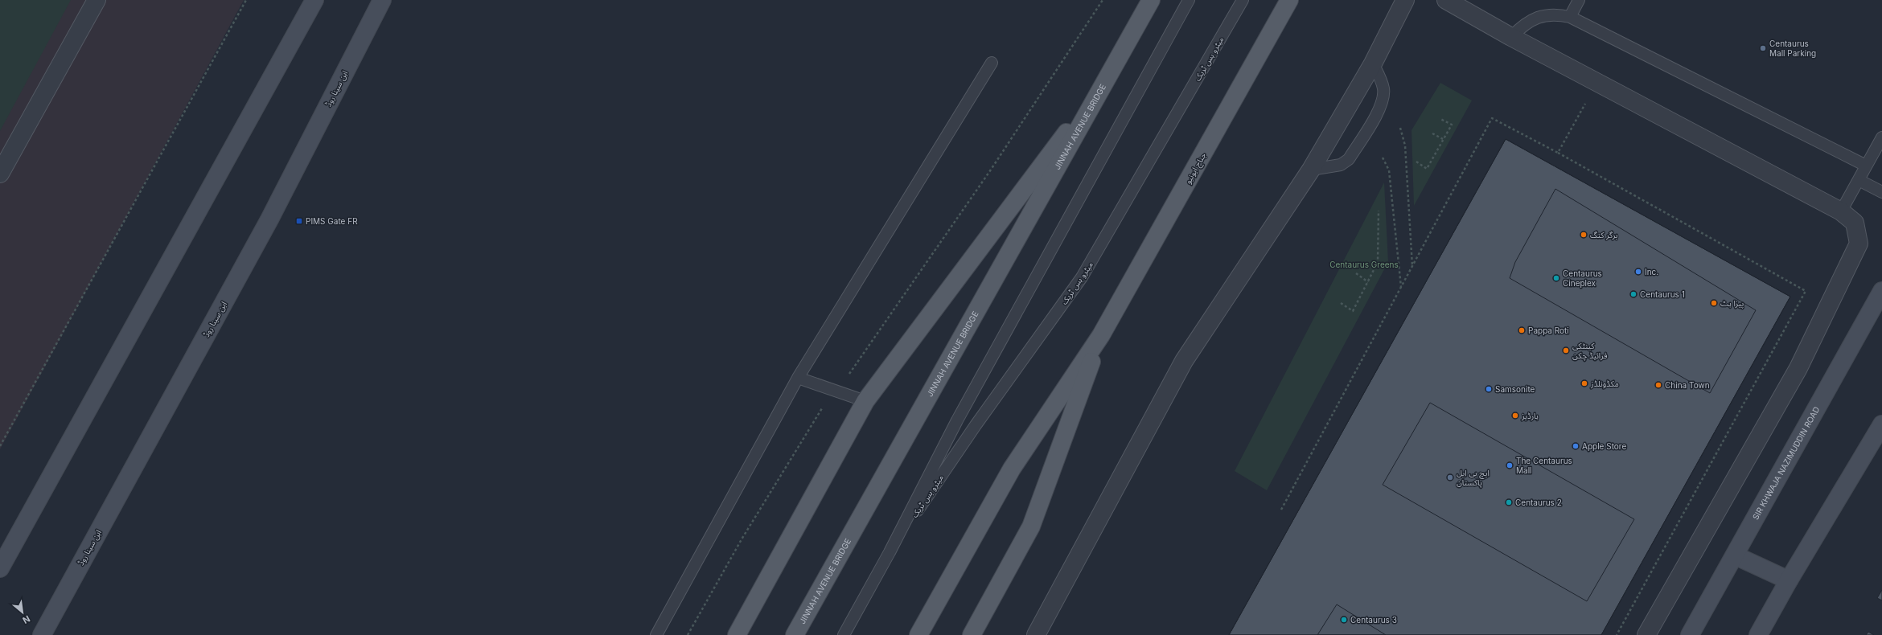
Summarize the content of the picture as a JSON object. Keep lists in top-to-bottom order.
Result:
{
  "streets": {
    "main road": [
      "ابن سینا روڈ",
      "JINNAH AVENUE BRIDGE",
      "جناح ایونیو",
      "SIR KHWAJA NAZIMUDDIN ROAD"
    ],
    "lane": ["میٹرو بس ٹریک"]
  },
  "parks": ["Centaurus Greens"],
  "places": {
    "other": [
      "Centaurus Mall Parking",
      "برگر کنگ",
      "Inc.",
      "Centaurus Cineplex",
      "Centaurus 1",
      "پیزا ہٹ",
      "Pappa Roti",
      "کینٹکی فرائیڈ چکن",
      "مکڈونلڈز",
      "China Town",
      "Samsonite",
      "ہارڈیز",
      "Apple Store",
      "The Centaurus Mall",
      "ایچ بی ایل پاکستان",
      "Centaurus 2",
      "Centaurus 3"
    ],
    "transit": ["PIMS Gate FR"]
  },
  "north": "bottom right"
}
